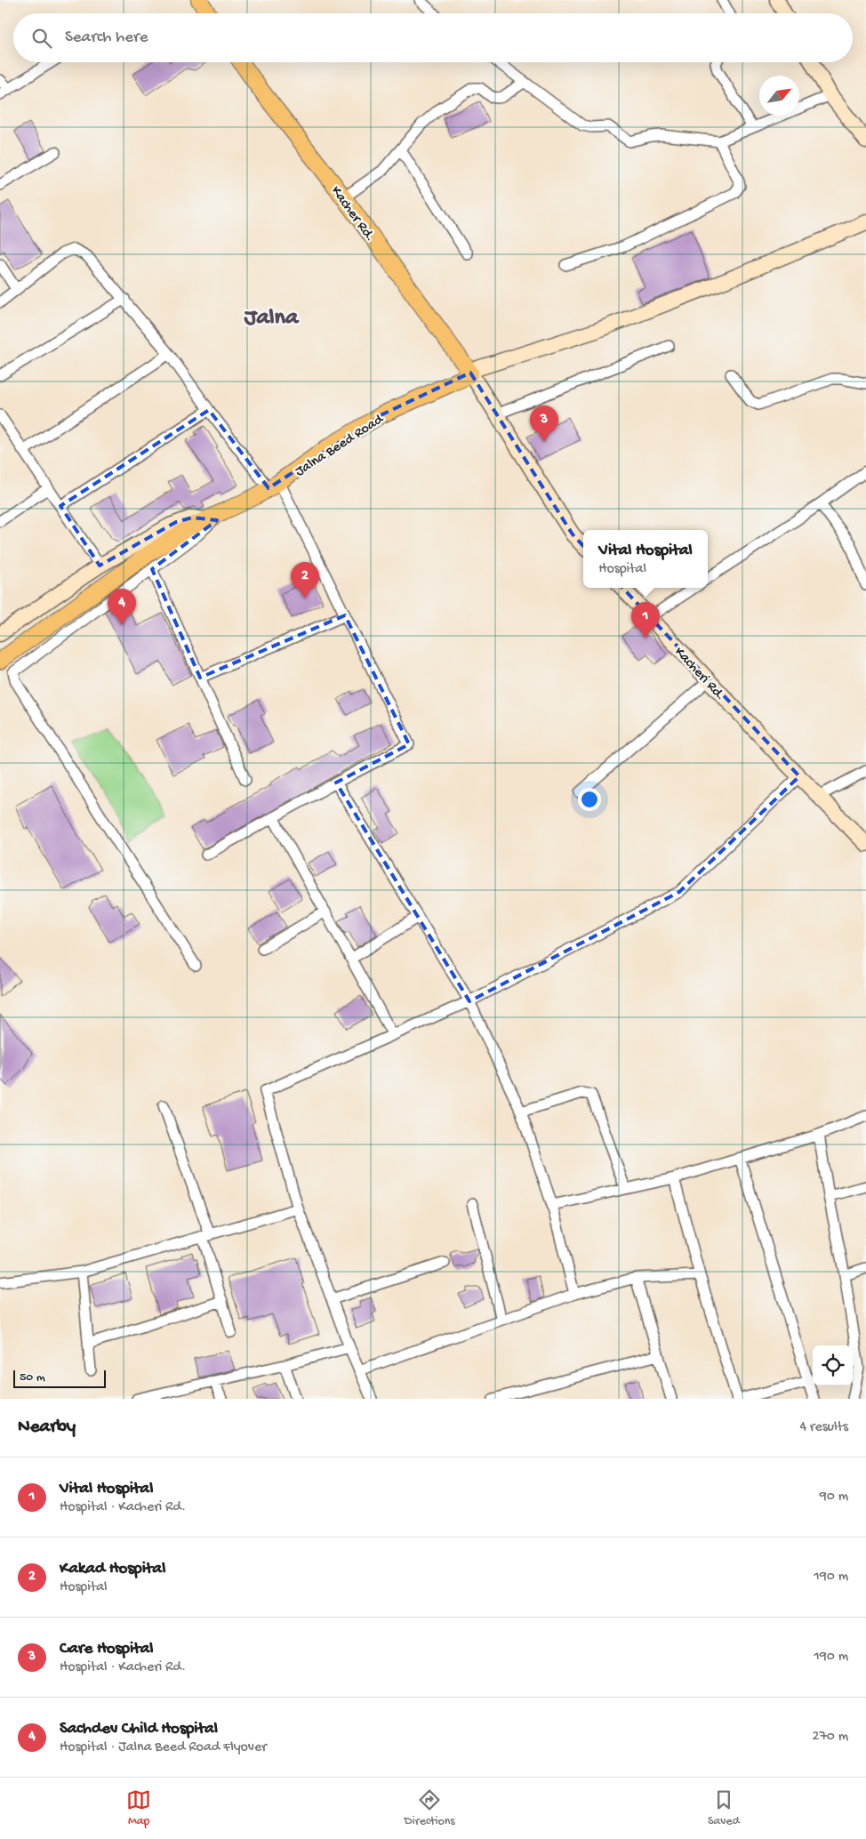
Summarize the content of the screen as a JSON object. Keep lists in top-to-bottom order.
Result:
{
  "streets": {
    "main road": ["Kacher Rd.", "Jalna Beed Road"],
    "street": ["Kacheri Rd."]
  },
  "crossings": [
    ["Kacher Rd.", "Jalna Beed Road"]
  ],
  "districts": ["Jalna"],
  "scale_bar": "50 m",
  "north": "top right",
  "page": {
    "search": "Search here",
    "pins": [
      "3",
      "2",
      "4",
      "1"
    ],
    "popup": ["Vital Hospital", "Hospital"],
    "scale": "50 m",
    "heading": ["Nearby", "4 results"],
    "list": [
      {
        "mark": "1",
        "name": "Vital Hospital",
        "note": "Hospital · Kacheri Rd.",
        "value": "90 m"
      },
      {
        "mark": "2",
        "name": "Kakad Hospital",
        "note": "Hospital",
        "value": "190 m"
      },
      {
        "mark": "3",
        "name": "Care Hospital",
        "note": "Hospital · Kacheri Rd.",
        "value": "190 m"
      },
      {
        "mark": "4",
        "name": "Sachdev Child Hospital",
        "note": "Hospital · Jalna Beed Road Flyover",
        "value": "270 m"
      }
    ],
    "nav": ["Map", "Directions", "Saved"]
  }
}
